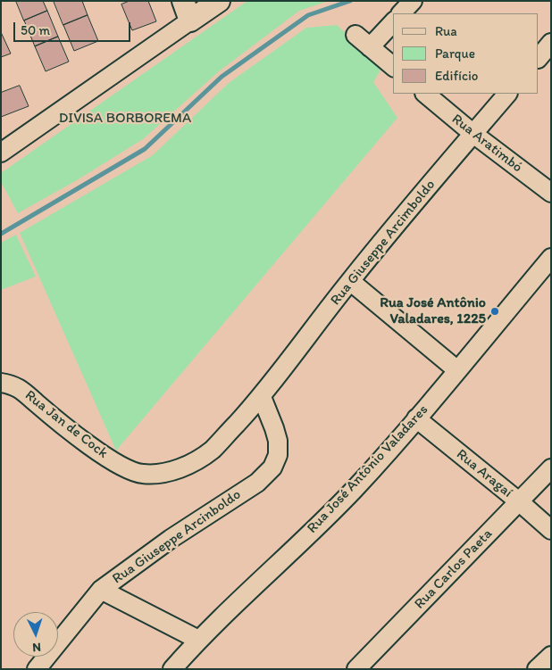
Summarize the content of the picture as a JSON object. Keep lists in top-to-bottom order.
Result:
{
  "streets": {
    "street": [
      "Rua Aratimbó",
      "Rua Giuseppe Arcimboldo",
      "Rua Jan de Cock",
      "Rua José Antônio Valadares",
      "Rua Aragaí",
      "Rua Giuseppe Arcinboldo",
      "Rua Carlos Paeta"
    ]
  },
  "crossings": [
    ["Rua Aratimbó", "Rua Giuseppe Arcimboldo"],
    ["Rua Giuseppe Arcimboldo", "Rua Jan de Cock"],
    ["Rua Giuseppe Arcimboldo", "Rua Giuseppe Arcinboldo"],
    ["Rua Jan de Cock", "Rua Giuseppe Arcinboldo"],
    ["Rua José Antônio Valadares", "Rua Aragaí"],
    ["Rua Aragaí", "Rua Carlos Paeta"]
  ],
  "parks": ["DIVISA BORBOREMA"],
  "places": ["Rua José Antônio Valadares, 1225"],
  "legend": ["Rua", "Parque", "Edifício"],
  "scale_bar": "50 m",
  "north": "bottom"
}
